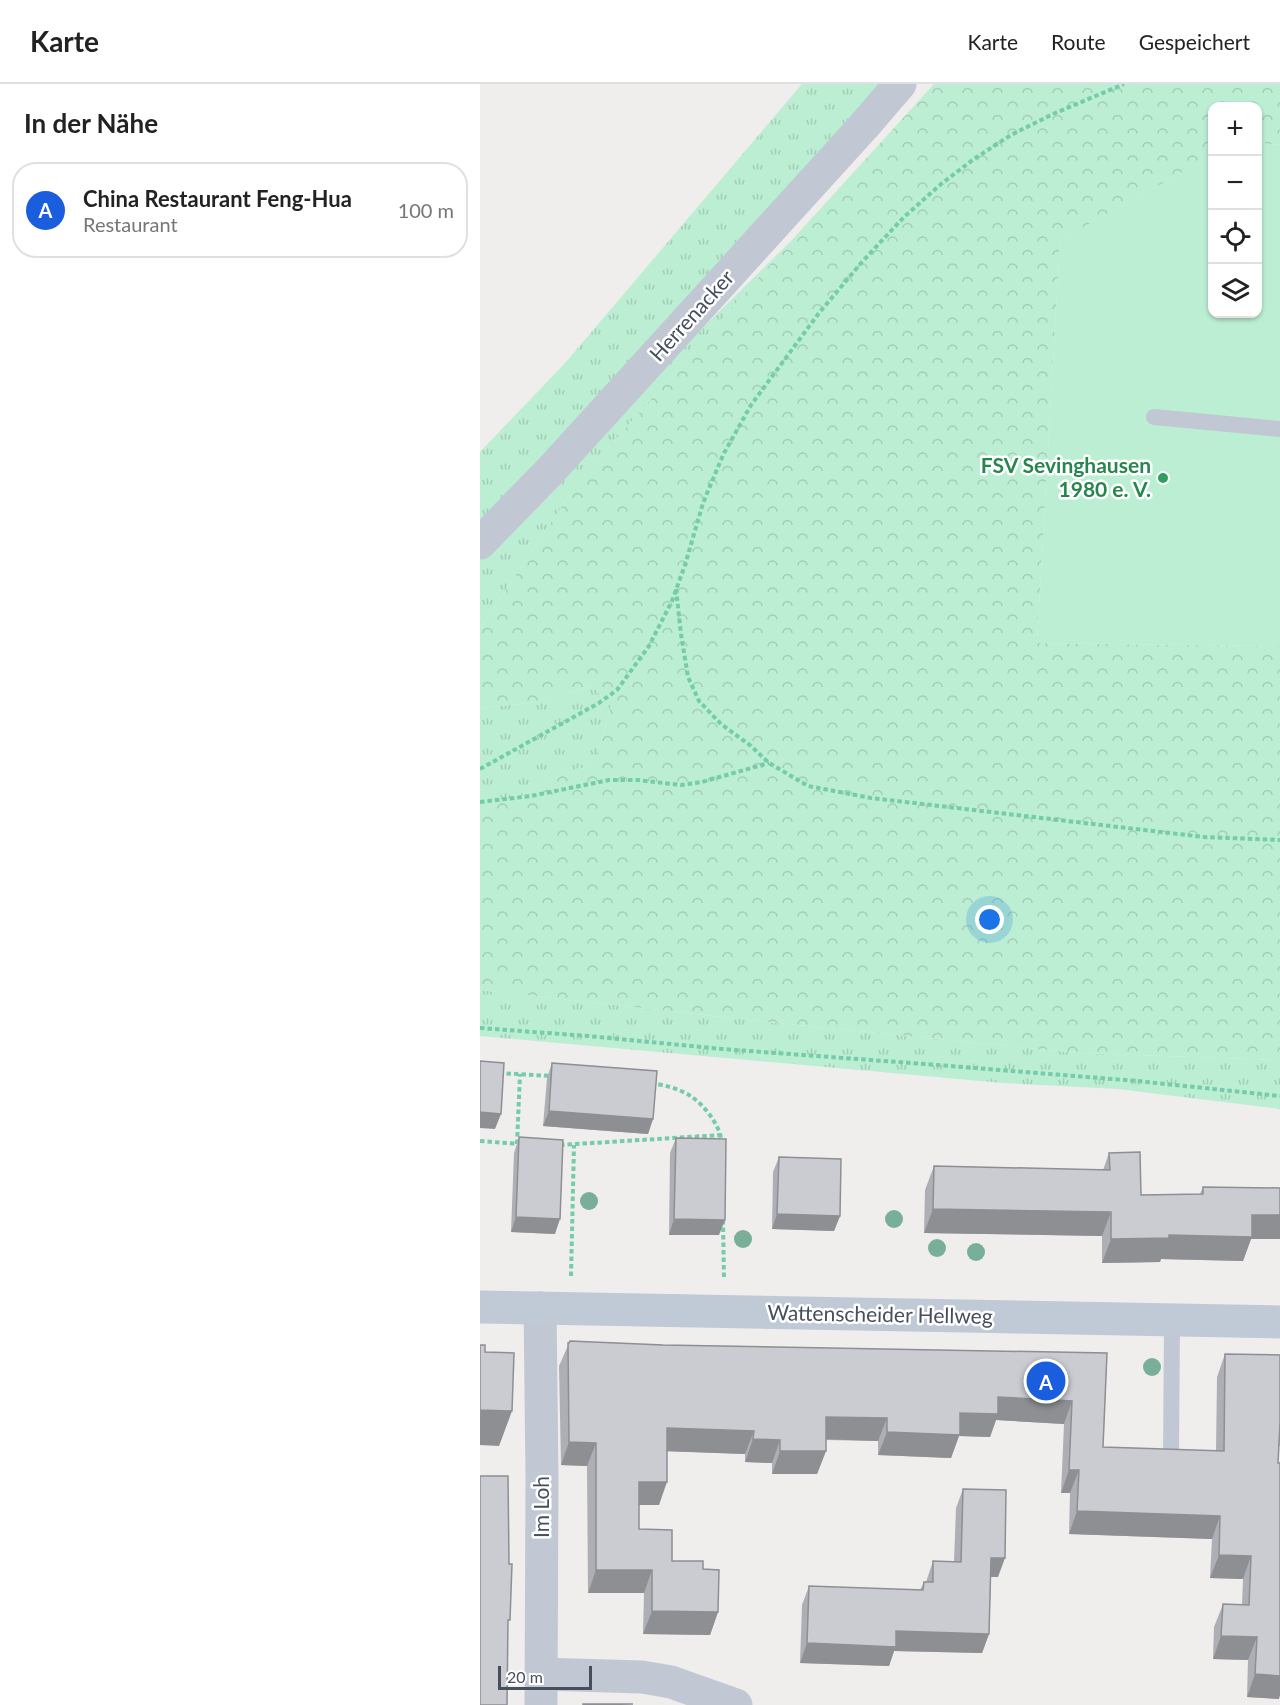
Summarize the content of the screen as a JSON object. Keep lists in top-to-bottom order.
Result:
{
  "streets": {
    "main road": ["Wattenscheider Hellweg"],
    "street": ["Herrenacker", "Im Loh"]
  },
  "crossings": [
    ["Wattenscheider Hellweg", "Im Loh"]
  ],
  "places": ["FSV Sevinghausen 1980 e. V."],
  "scale_bar": "20 m",
  "page": {
    "header": "Karte",
    "nav": ["Karte", "Route", "Gespeichert"],
    "heading": "In der Nähe",
    "map_buttons": ["+", "−"],
    "list": [
      {
        "mark": "A",
        "name": "China Restaurant Feng-Hua",
        "note": "Restaurant",
        "value": "100 m"
      }
    ],
    "pins": "A",
    "scale": "20 m"
  }
}
